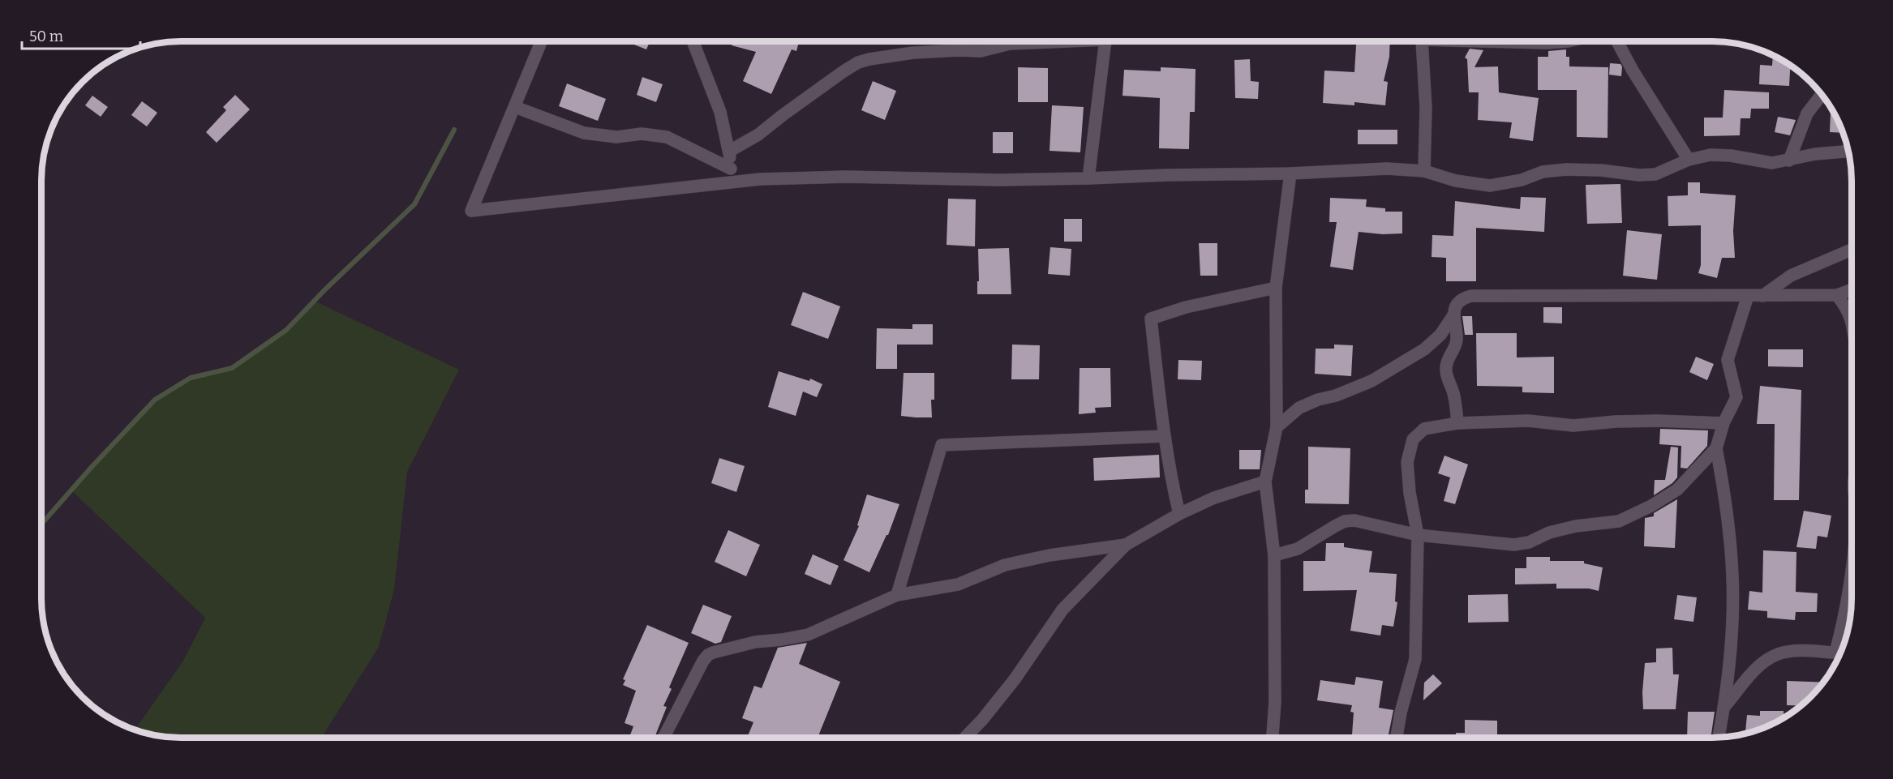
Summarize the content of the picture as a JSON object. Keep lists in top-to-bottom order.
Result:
{
  "scale_bar": "50 m"
}
